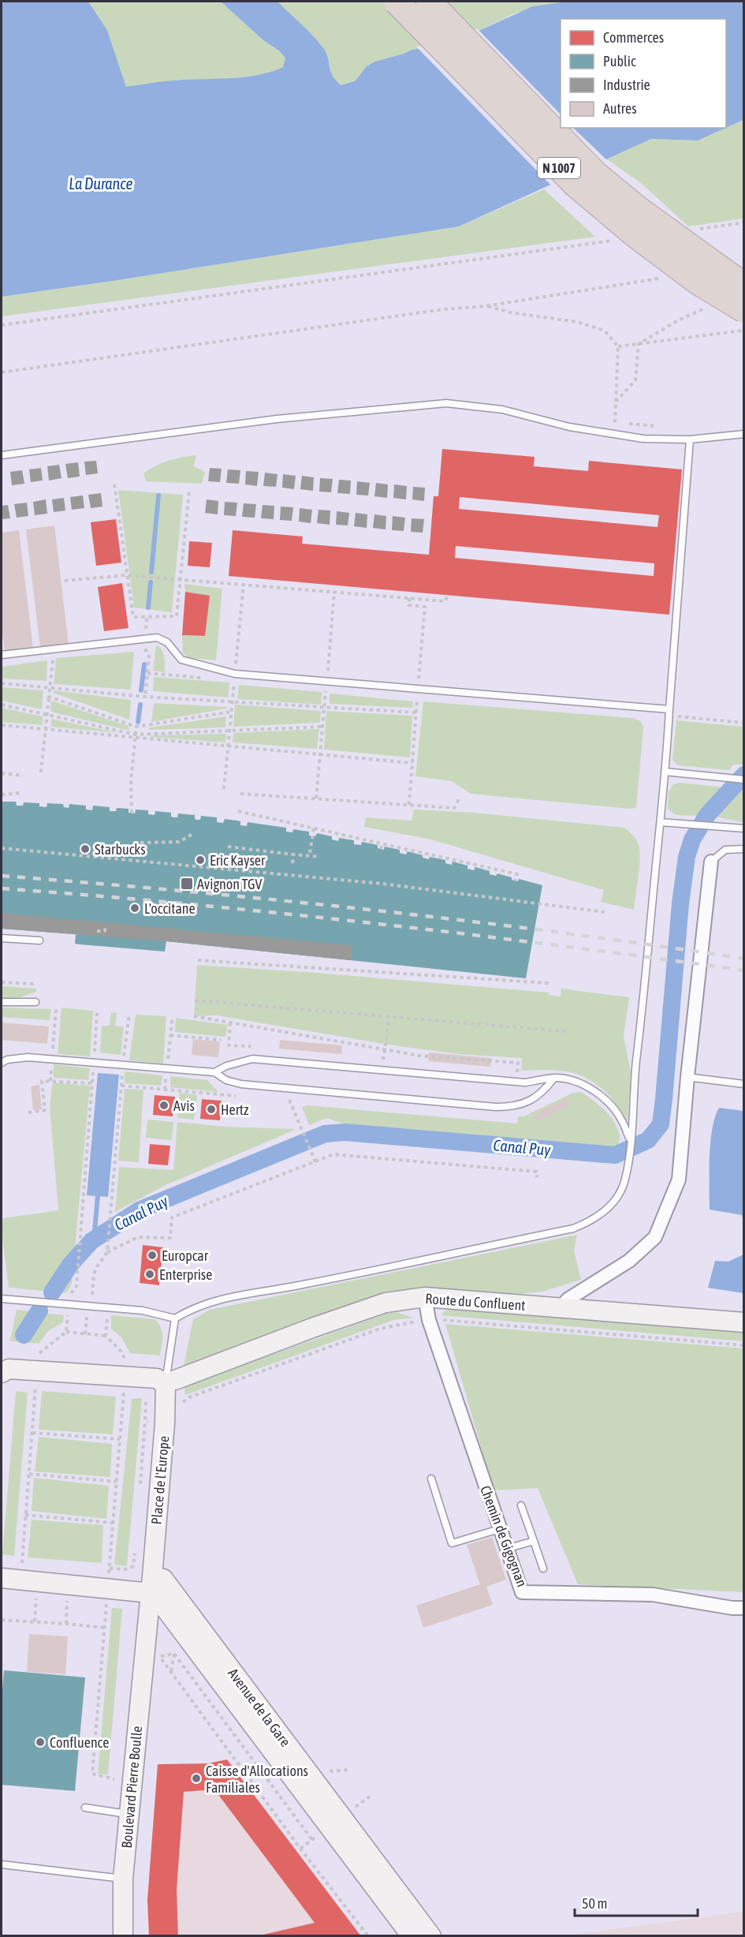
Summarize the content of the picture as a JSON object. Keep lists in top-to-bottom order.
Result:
{
  "streets": {
    "highway": ["N 1007"],
    "street": [
      "Route du Confluent",
      "Place de l'Europe",
      "Chemin de Gigognan",
      "Avenue de la Gare",
      "Boulevard Pierre Boulle"
    ]
  },
  "crossings": [
    ["Route du Confluent", "Place de l'Europe"],
    ["Route du Confluent", "Chemin de Gigognan"],
    ["Place de l'Europe", "Avenue de la Gare"],
    ["Place de l'Europe", "Boulevard Pierre Boulle"],
    ["Avenue de la Gare", "Boulevard Pierre Boulle"]
  ],
  "water": ["La Durance", "Canal Puy"],
  "places": {
    "other": [
      "Starbucks",
      "Eric Kayser",
      "L'occitane",
      "Avis",
      "Hertz",
      "Europcar",
      "Enterprise",
      "Confluence",
      "Caisse d'Allocations Familiales"
    ],
    "transit": ["Avignon TGV"]
  },
  "legend": [
    "Commerces",
    "Public",
    "Industrie",
    "Autres"
  ],
  "scale_bar": "50 m"
}
